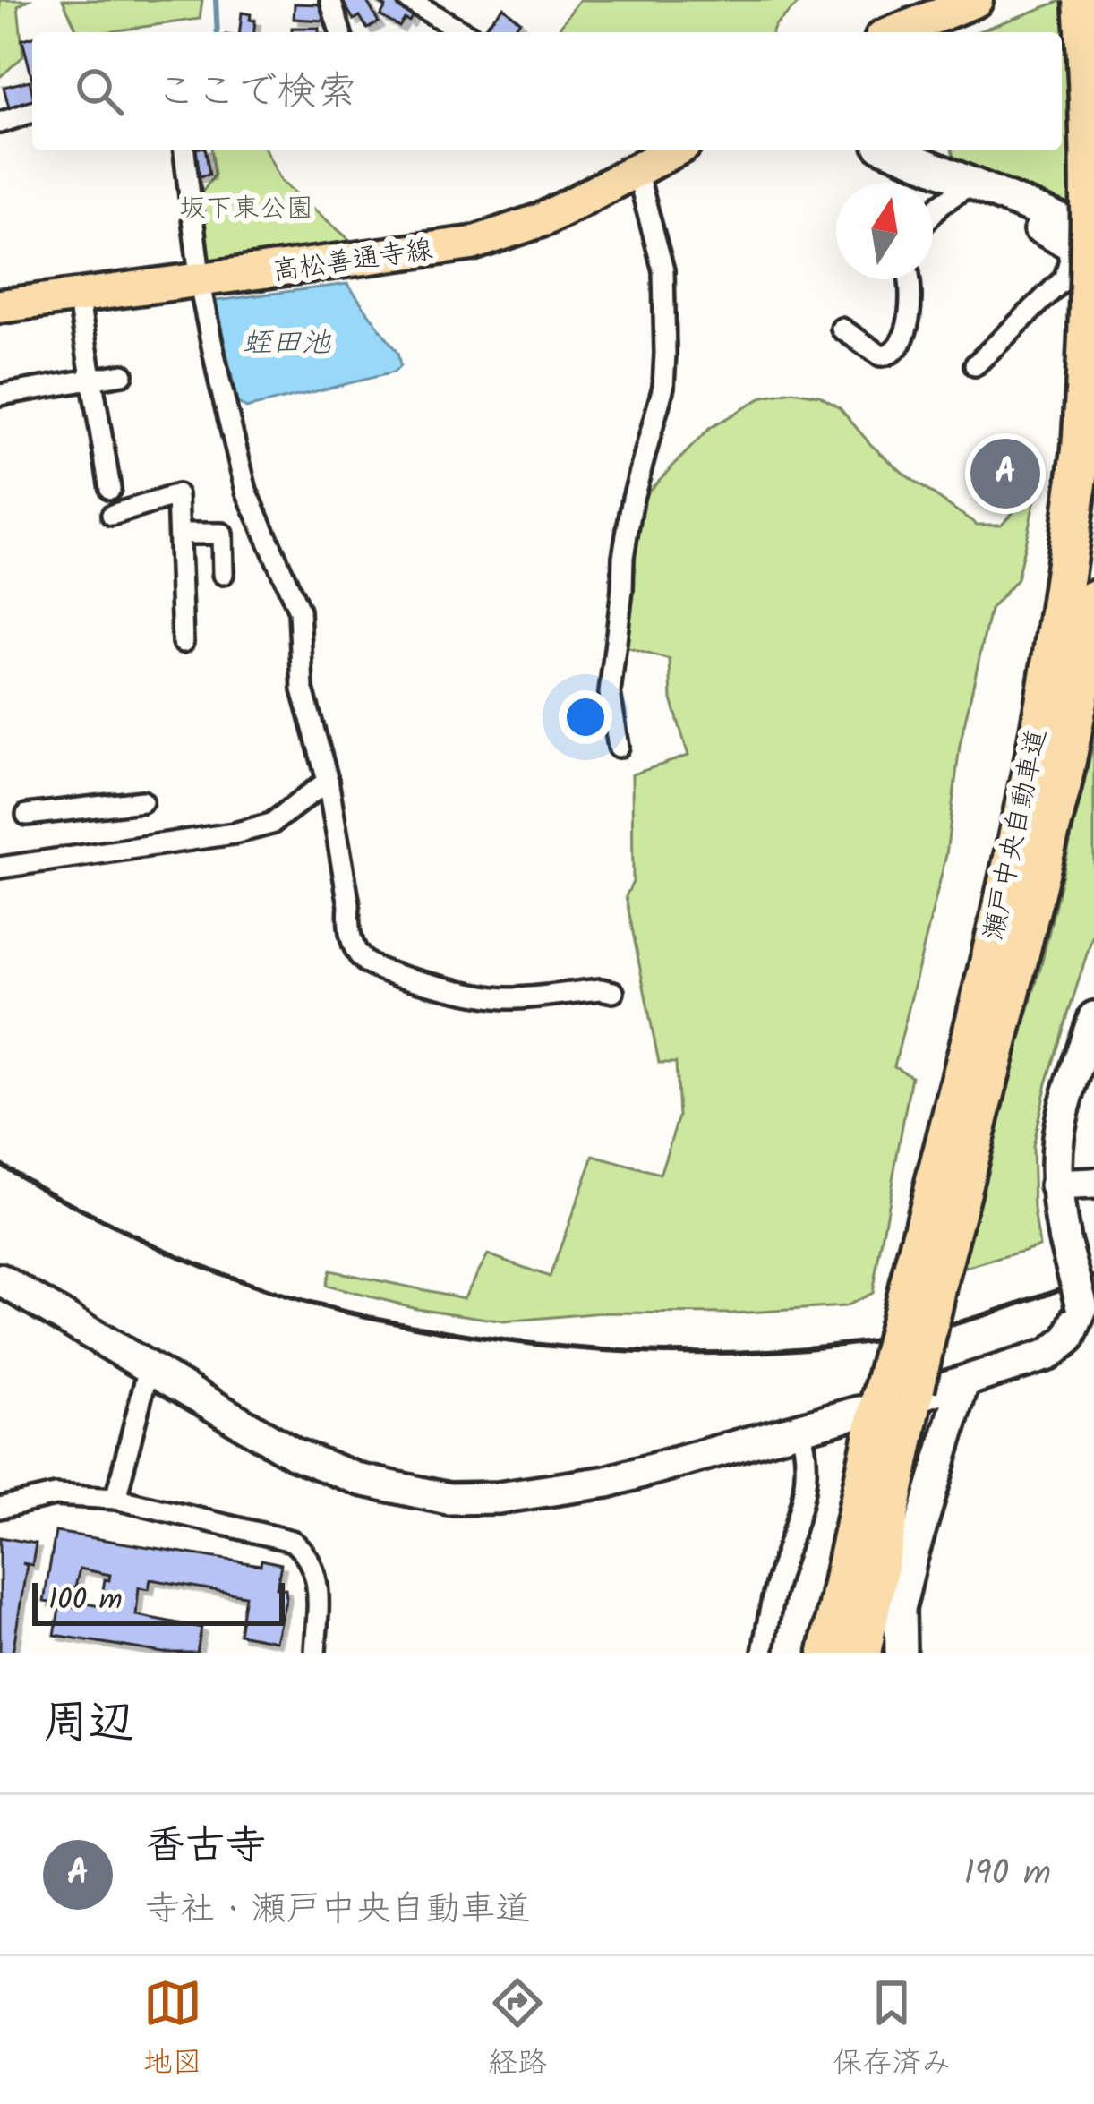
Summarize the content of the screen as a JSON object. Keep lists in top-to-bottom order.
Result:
{
  "streets": {
    "highway": ["瀬戸中央自動車道"],
    "main road": ["高松善通寺線"]
  },
  "water": ["蛭田池"],
  "parks": ["坂下東公園"],
  "scale_bar": "100 m",
  "north": "top",
  "page": {
    "search": "ここで検索",
    "pins": "A",
    "scale": "100 m",
    "heading": "周辺",
    "list": [
      {
        "mark": "A",
        "name": "香古寺",
        "note": "寺社 · 瀬戸中央自動車道",
        "value": "190 m"
      }
    ],
    "nav": ["地図", "経路", "保存済み"]
  }
}
